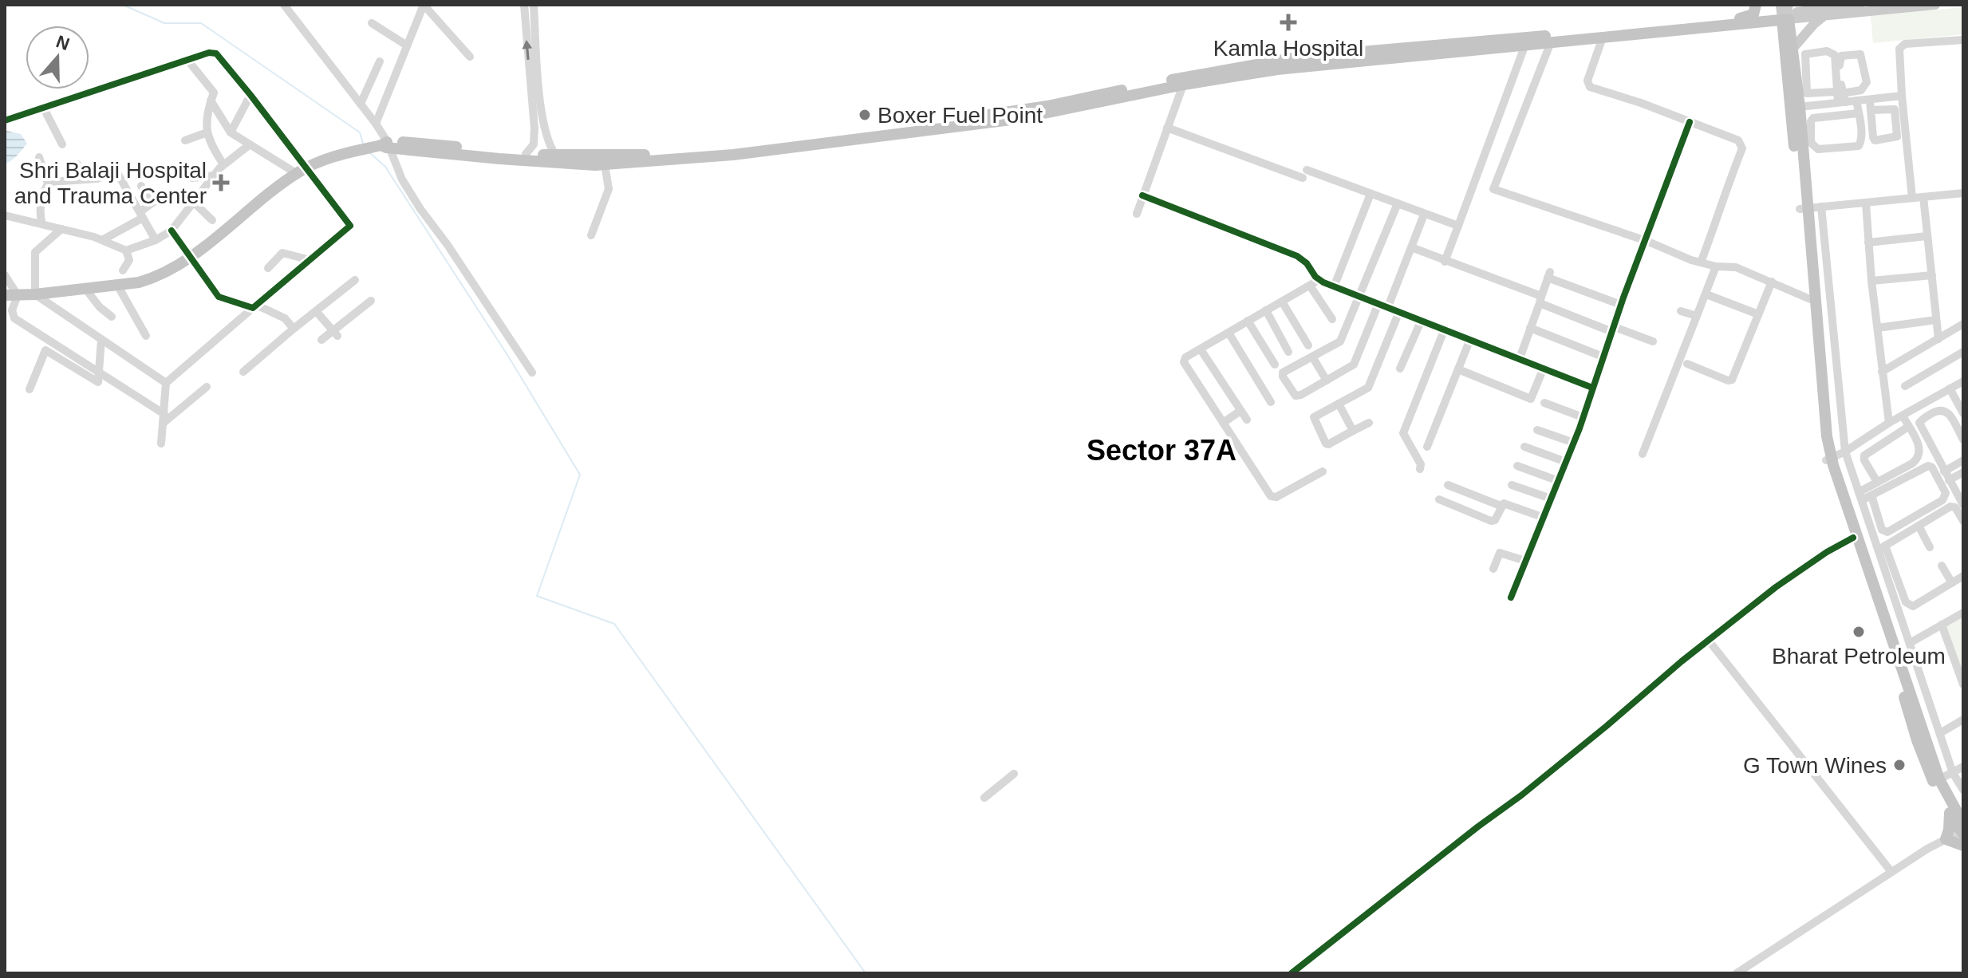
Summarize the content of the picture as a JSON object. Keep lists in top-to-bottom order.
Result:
{
  "districts": ["Sector 37A"],
  "places": {
    "health": ["Kamla Hospital", "Shri Balaji Hospital and Trauma Center"],
    "other": ["Boxer Fuel Point", "Bharat Petroleum", "G Town Wines"]
  },
  "north": "top"
}
